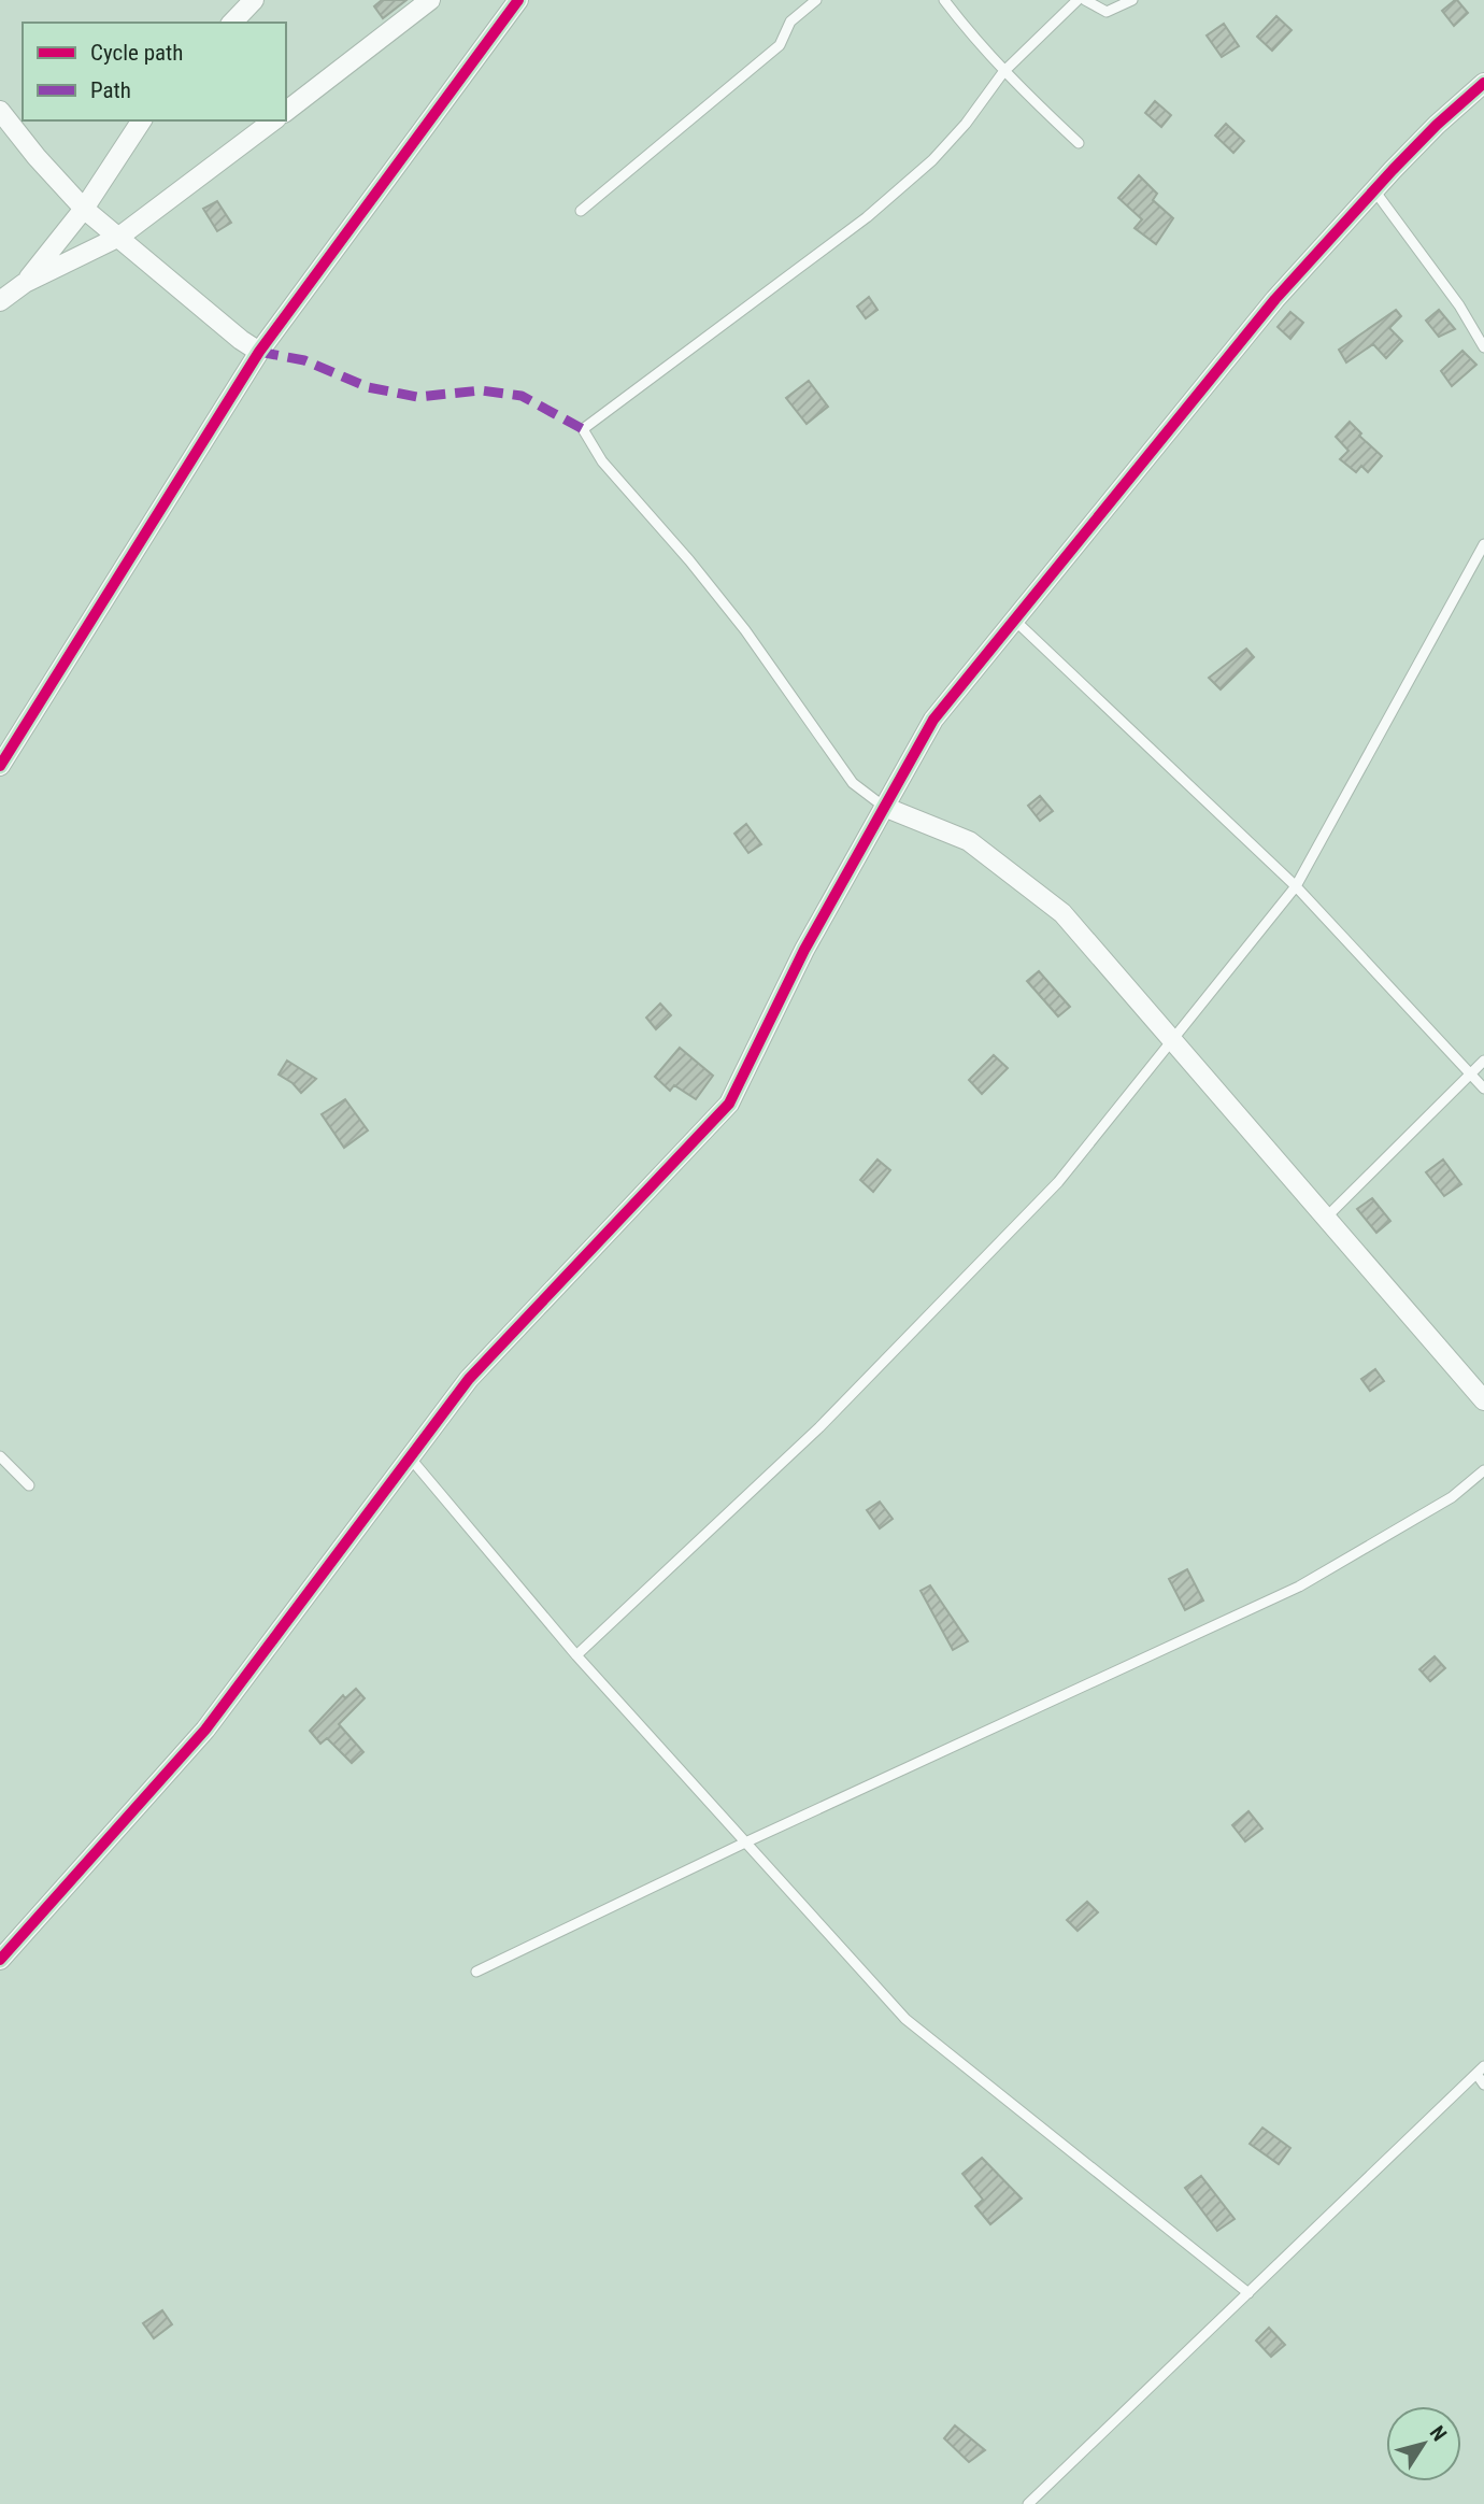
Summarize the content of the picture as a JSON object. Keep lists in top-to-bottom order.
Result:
{
  "legend": ["Cycle path", "Path"],
  "north": "top right"
}
